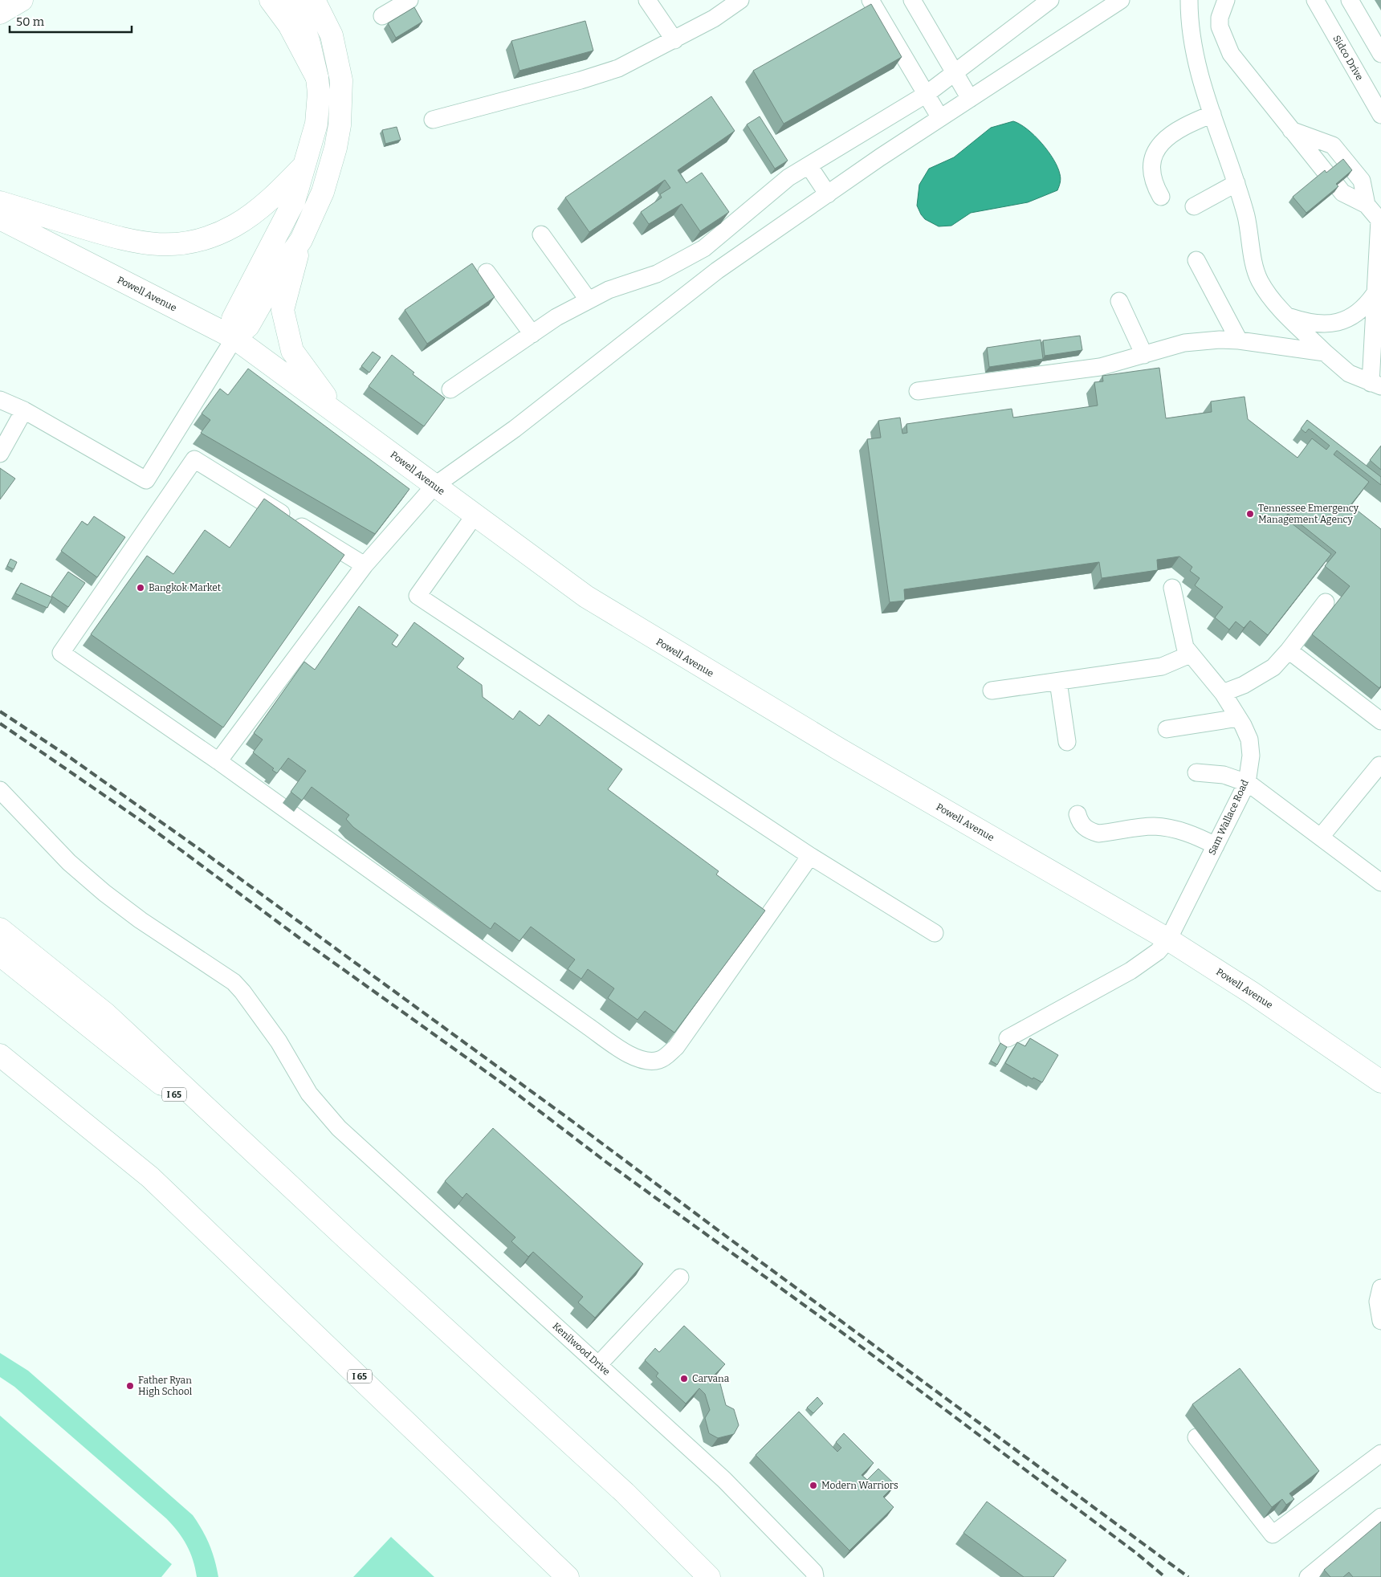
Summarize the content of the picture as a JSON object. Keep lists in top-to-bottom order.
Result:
{
  "streets": {
    "main road": ["Powell Avenue", "I 65"],
    "street": ["Sidco Drive", "Sam Wallace Road", "Kenilwood Drive"]
  },
  "crossings": [
    ["Powell Avenue", "Sam Wallace Road"]
  ],
  "places": [
    "Tennessee Emergency Management Agency",
    "Bangkok Market",
    "Carvana",
    "Father Ryan High School",
    "Modern Warriors"
  ],
  "scale_bar": "50 m"
}
